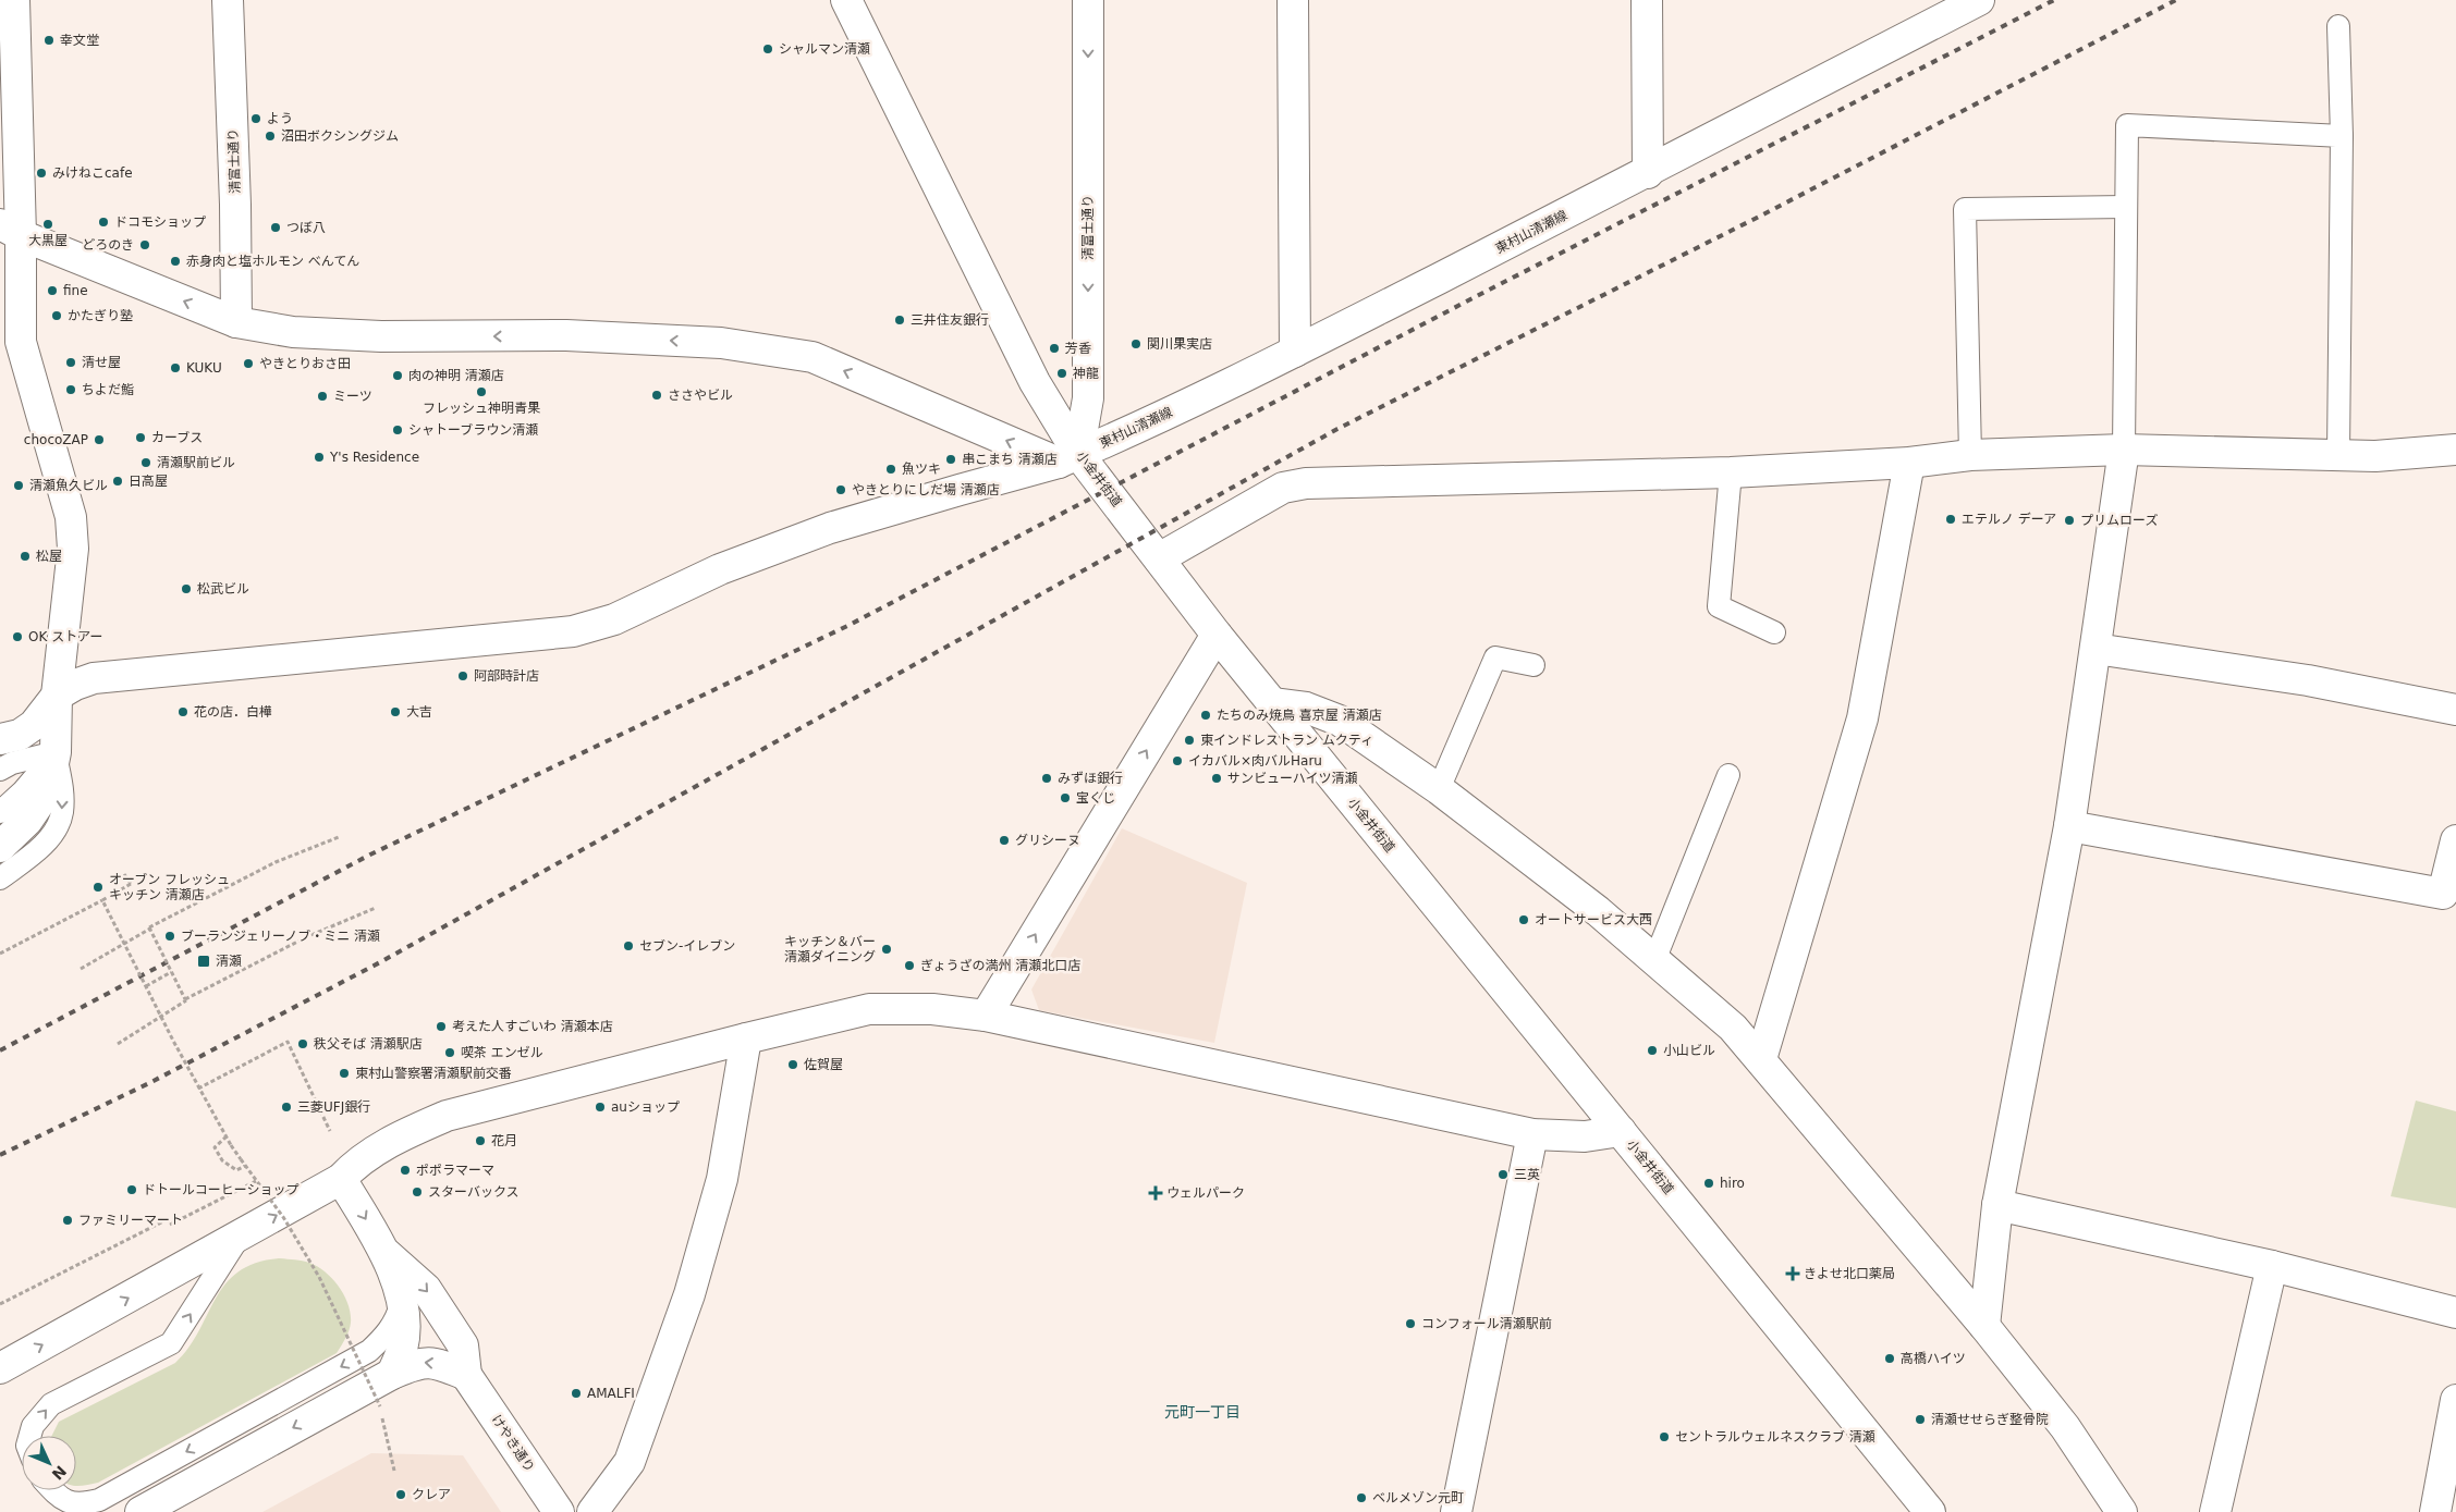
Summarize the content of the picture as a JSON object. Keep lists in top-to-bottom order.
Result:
{
  "streets": {
    "street": [
      "清富士通り",
      "東村山清瀬線",
      "小金井街道",
      "けやき通り"
    ]
  },
  "crossings": [
    ["清富士通り", "東村山清瀬線"],
    ["清富士通り", "小金井街道"],
    ["東村山清瀬線", "小金井街道"]
  ],
  "districts": ["元町一丁目"],
  "places": {
    "other": [
      "幸文堂",
      "シャルマン清瀬",
      "よう",
      "沼田ボクシングジム",
      "みけねこcafe",
      "ドコモショップ",
      "大黒屋",
      "つぼ八",
      "どろのき",
      "赤身肉と塩ホルモン べんてん",
      "fine",
      "かたぎり塾",
      "三井住友銀行",
      "関川果実店",
      "芳香",
      "清せ屋",
      "やきとりおさ田",
      "KUKU",
      "神龍",
      "肉の神明 清瀬店",
      "ちよだ鮨",
      "フレッシュ神明青果",
      "ささやビル",
      "ミーツ",
      "シャトーブラウン清瀬",
      "カーブス",
      "chocoZAP",
      "Y's Residence",
      "串こまち 清瀬店",
      "清瀬駅前ビル",
      "魚ツキ",
      "日高屋",
      "清瀬魚久ビル",
      "やきとりにしだ場 清瀬店",
      "エテルノ デーア",
      "プリムローズ",
      "松屋",
      "松武ビル",
      "OK ストアー",
      "阿部時計店",
      "花の店．白樺",
      "大吉",
      "たちのみ焼鳥 喜京屋 清瀬店",
      "東インドレストラン ムクティ",
      "イカバル×肉バルHaru",
      "みずほ銀行",
      "サンビューハイツ清瀬",
      "宝くじ",
      "グリシーヌ",
      "オーブン フレッシュ キッチン 清瀬店",
      "オートサービス大西",
      "ブーランジェリーノブ・ミニ 清瀬",
      "セブン-イレブン",
      "キッチン＆バー 清瀬ダイニング",
      "ぎょうざの満州 清瀬北口店",
      "考えた人すごいわ 清瀬本店",
      "秩父そば 清瀬駅店",
      "小山ビル",
      "喫茶 エンゼル",
      "佐賀屋",
      "東村山警察署清瀬駅前交番",
      "三菱UFJ銀行",
      "auショップ",
      "花月",
      "ポポラマーマ",
      "三英",
      "hiro",
      "ドトールコーヒーショップ",
      "スターバックス",
      "ファミリーマート",
      "コンフォール清瀬駅前",
      "高橋ハイツ",
      "AMALFI",
      "清瀬せせらぎ整骨院",
      "セントラルウェルネスクラブ 清瀬",
      "クレア",
      "ベルメゾン元町"
    ],
    "transit": ["清瀬"],
    "health": ["ウェルパーク", "きよせ北口薬局"]
  },
  "north": "bottom right"
}
